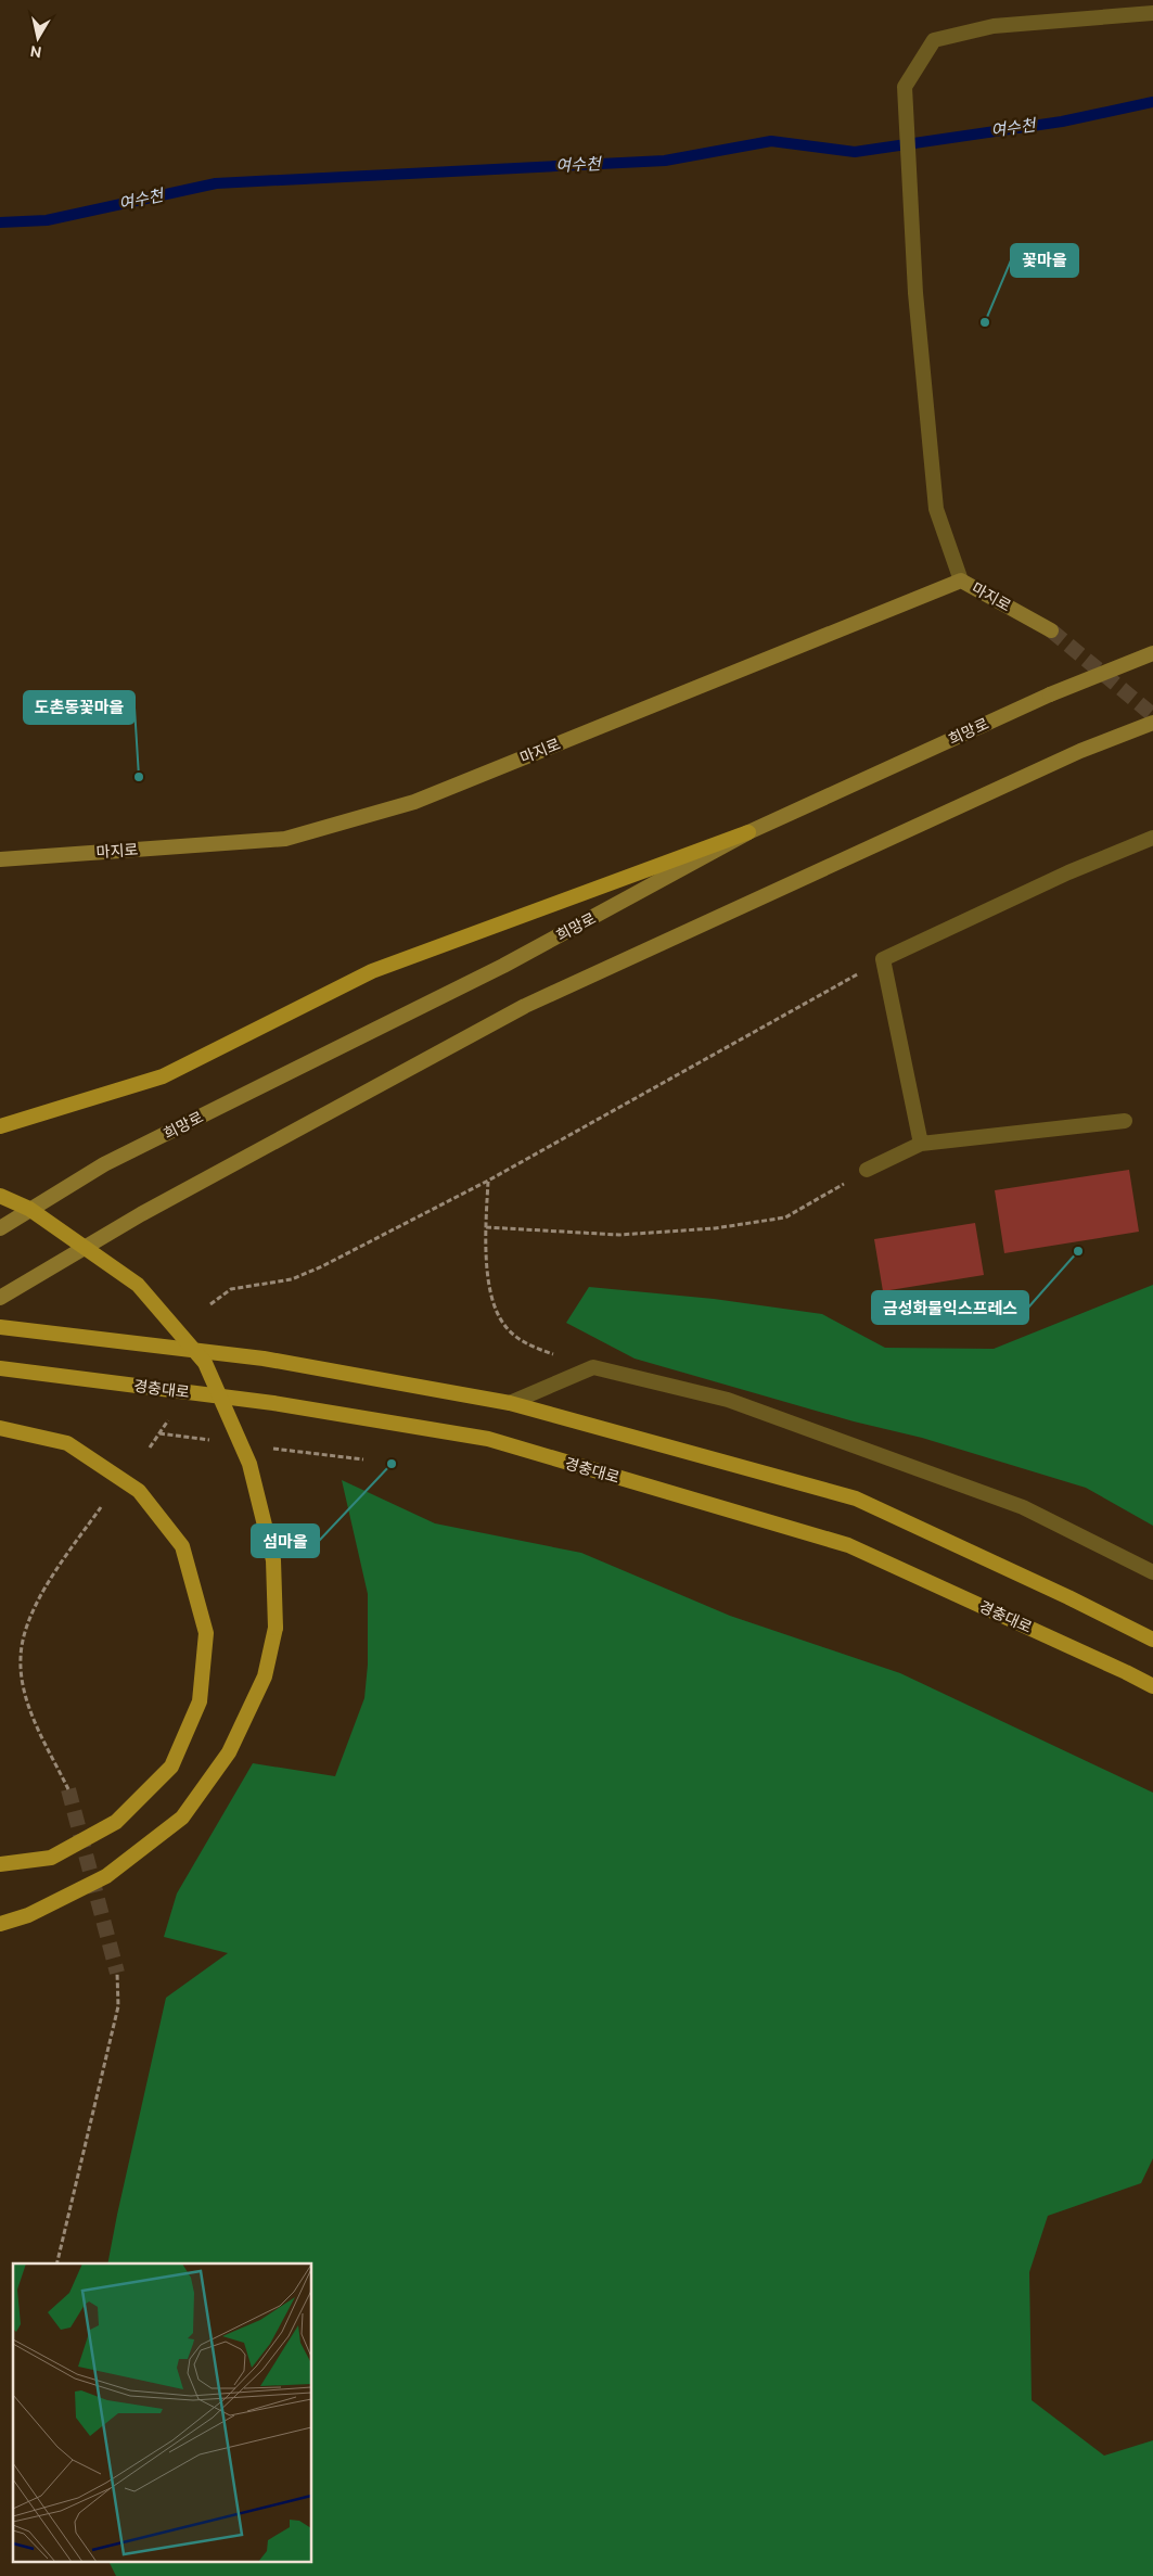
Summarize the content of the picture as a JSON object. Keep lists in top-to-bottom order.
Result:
{
  "streets": {
    "main road": ["마지로", "희망로", "경충대로"]
  },
  "water": ["여수천"],
  "places": [
    "꽃마을",
    "도촌동꽃마을",
    "금성화물익스프레스",
    "섬마을"
  ],
  "north": "bottom"
}
